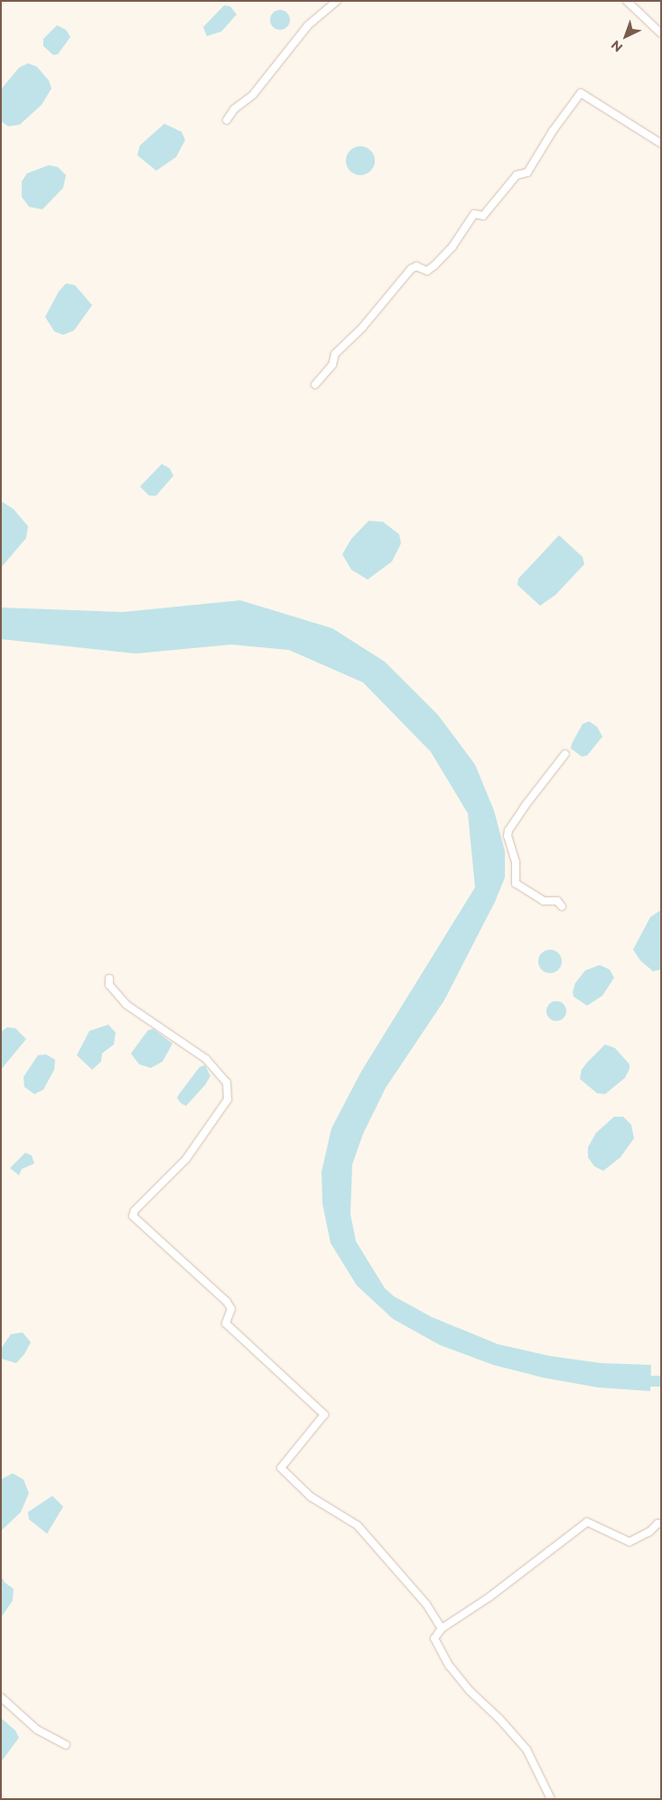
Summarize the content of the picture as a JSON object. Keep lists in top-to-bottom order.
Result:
{
  "north": "bottom left"
}
